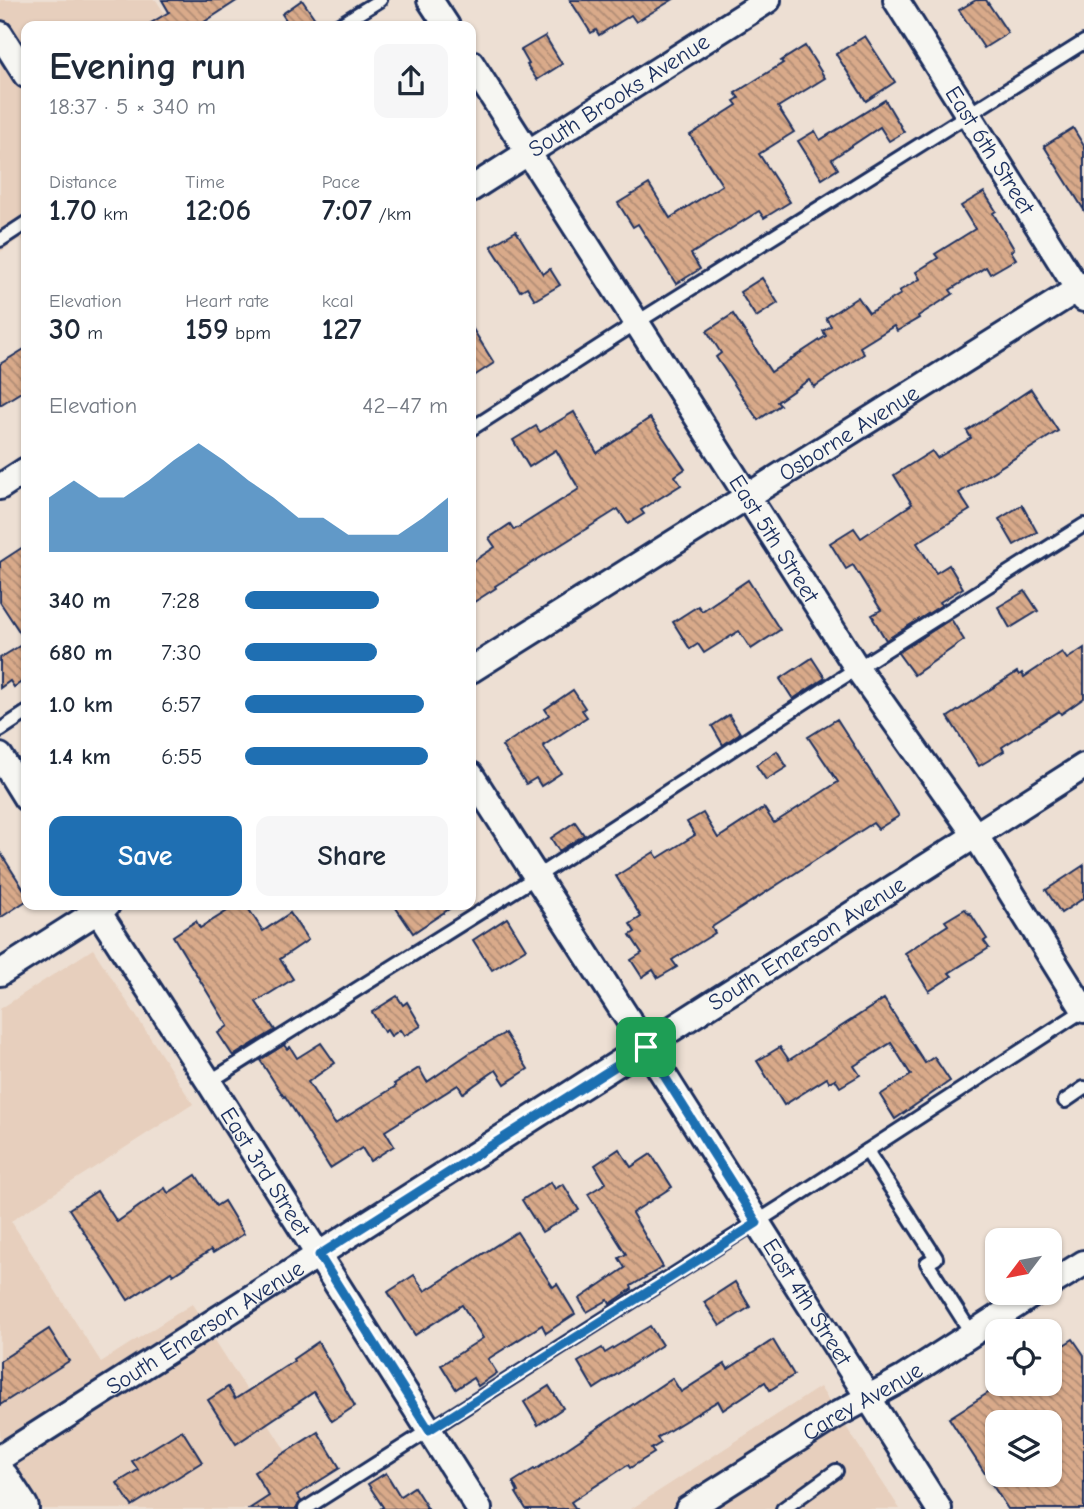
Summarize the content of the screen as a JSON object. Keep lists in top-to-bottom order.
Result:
{
  "streets": {
    "street": [
      "South Brooks Avenue",
      "East 6th Street",
      "Osborne Avenue",
      "East 5th Street",
      "South Emerson Avenue",
      "East 3rd Street",
      "East 4th Street",
      "Carey Avenue"
    ]
  },
  "crossings": [
    ["South Brooks Avenue", "East 5th Street"],
    ["East 6th Street", "Osborne Avenue"],
    ["Osborne Avenue", "East 5th Street"],
    ["East 5th Street", "South Emerson Avenue"],
    ["South Emerson Avenue", "East 3rd Street"],
    ["South Emerson Avenue", "East 4th Street"],
    ["East 4th Street", "Carey Avenue"]
  ],
  "north": "bottom left",
  "page": {
    "heading": ["Evening run", "18:37 · 5 × 340 m"],
    "stats": [
      ["Distance", "1.70 km"],
      ["Time", "12:06"],
      ["Pace", "7:07 /km"],
      ["Elevation", "30 m"],
      ["Heart rate", "159 bpm"],
      ["kcal", "127"]
    ],
    "chart": ["Elevation", "42–47 m"],
    "list": [
      {
        "name": "340 m",
        "note": "7:28"
      },
      {
        "name": "680 m",
        "note": "7:30"
      },
      {
        "name": "1.0 km",
        "note": "6:57"
      },
      {
        "name": "1.4 km",
        "note": "6:55"
      }
    ],
    "buttons": ["Save", "Share"]
  }
}
